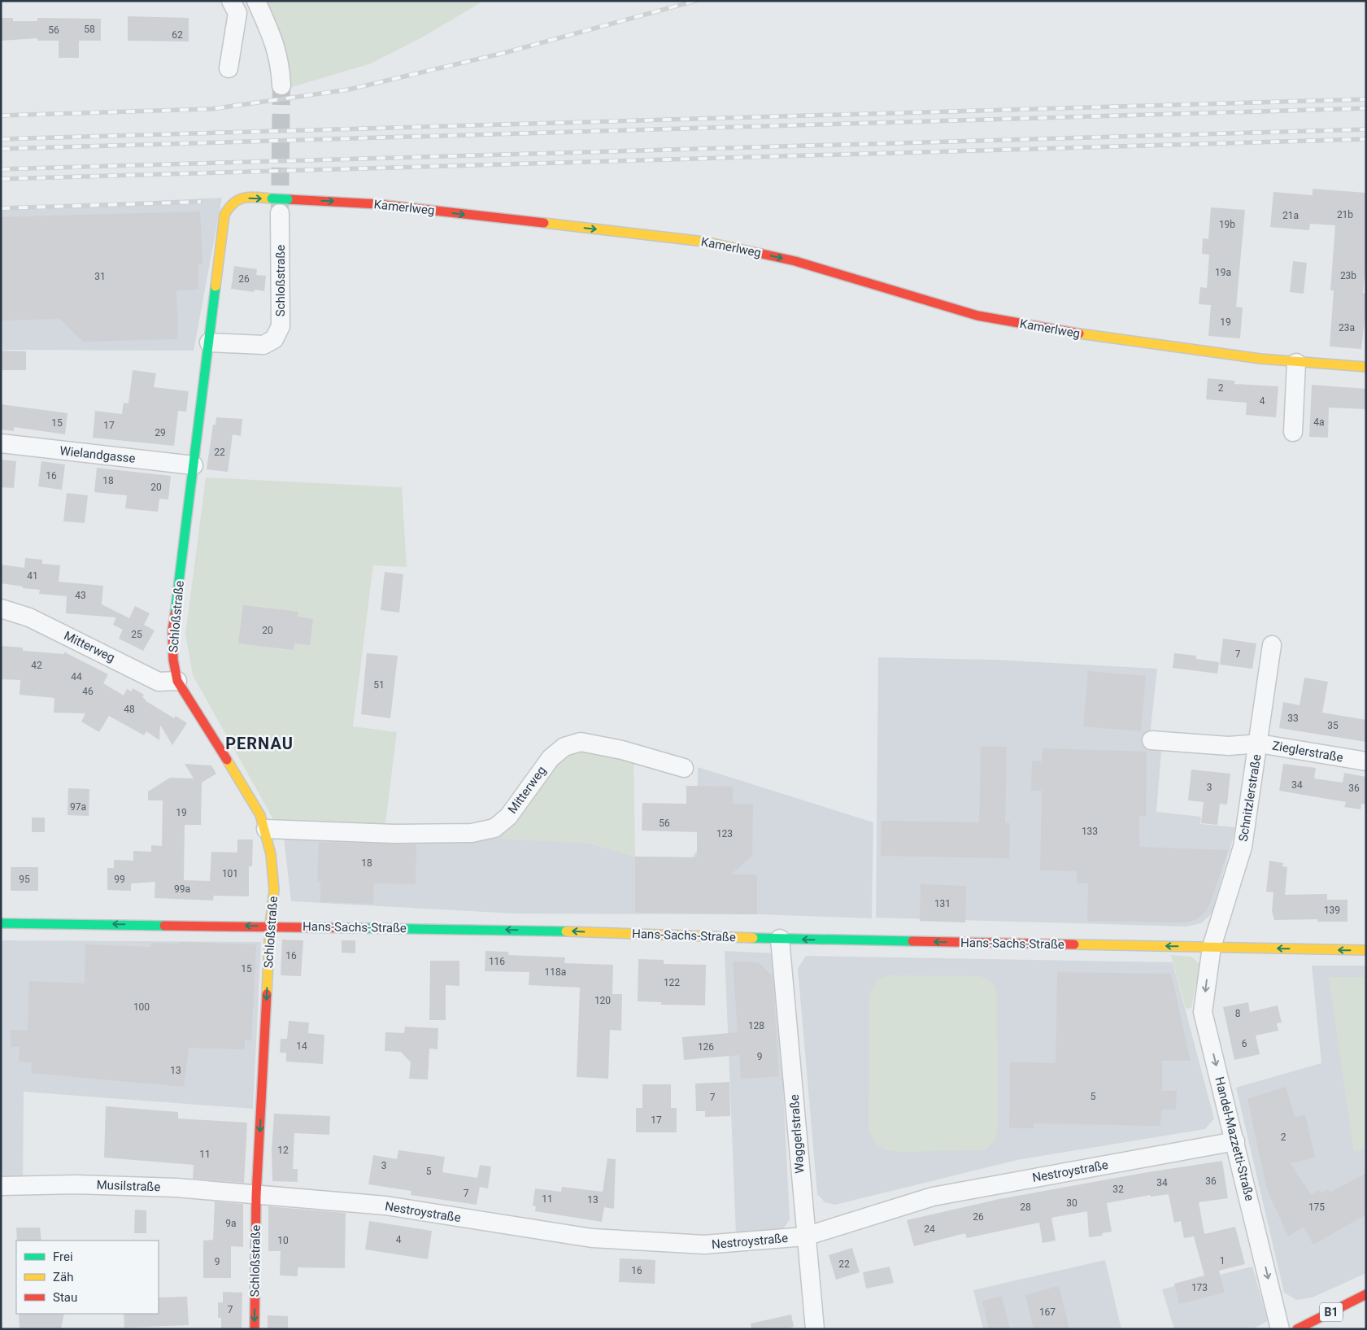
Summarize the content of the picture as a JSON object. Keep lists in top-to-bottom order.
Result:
{
  "streets": {
    "street": [
      "Kamerlweg",
      "Schloßstraße",
      "Wielandgasse",
      "Mitterweg",
      "Zieglerstraße",
      "Schnitzlerstraße",
      "Hans-Sachs-Straße",
      "Waggerlstraße",
      "Handel-Mazzetti-Straße",
      "Nestroystraße",
      "Musilstraße",
      "B1"
    ]
  },
  "crossings": [
    ["Kamerlweg", "Schloßstraße"],
    ["Schloßstraße", "Wielandgasse"],
    ["Schloßstraße", "Mitterweg"],
    ["Schloßstraße", "Hans-Sachs-Straße"],
    ["Schloßstraße", "Nestroystraße"],
    ["Schloßstraße", "Musilstraße"],
    ["Zieglerstraße", "Schnitzlerstraße"],
    ["Schnitzlerstraße", "Hans-Sachs-Straße"],
    ["Schnitzlerstraße", "Handel-Mazzetti-Straße"],
    ["Hans-Sachs-Straße", "Waggerlstraße"],
    ["Hans-Sachs-Straße", "Handel-Mazzetti-Straße"],
    ["Waggerlstraße", "Nestroystraße"],
    ["Handel-Mazzetti-Straße", "Nestroystraße"],
    ["Nestroystraße", "Musilstraße"]
  ],
  "one_way": ["Kamerlweg", "Hans-Sachs-Straße", "Handel-Mazzetti-Straße"],
  "districts": ["PERNAU"],
  "house_numbers": [
    "58",
    "56",
    "62",
    "21b",
    "21a",
    "19b",
    "19a",
    "23b",
    "31",
    "26",
    "19",
    "23a",
    "2",
    "4",
    "4a",
    "15",
    "17",
    "29",
    "22",
    "16",
    "18",
    "20",
    "41",
    "43",
    "20",
    "25",
    "7",
    "42",
    "44",
    "51",
    "46",
    "48",
    "33",
    "35",
    "34",
    "3",
    "36",
    "97a",
    "19",
    "56",
    "133",
    "123",
    "18",
    "101",
    "95",
    "99",
    "99a",
    "131",
    "139",
    "16",
    "116",
    "15",
    "118a",
    "122",
    "120",
    "100",
    "8",
    "128",
    "6",
    "14",
    "126",
    "9",
    "13",
    "5",
    "7",
    "17",
    "2",
    "12",
    "11",
    "3",
    "5",
    "36",
    "34",
    "32",
    "7",
    "11",
    "13",
    "30",
    "28",
    "175",
    "26",
    "9a",
    "24",
    "4",
    "10",
    "1",
    "9",
    "22",
    "16",
    "173",
    "7",
    "167"
  ],
  "legend": ["Frei", "Zäh", "Stau"]
}
